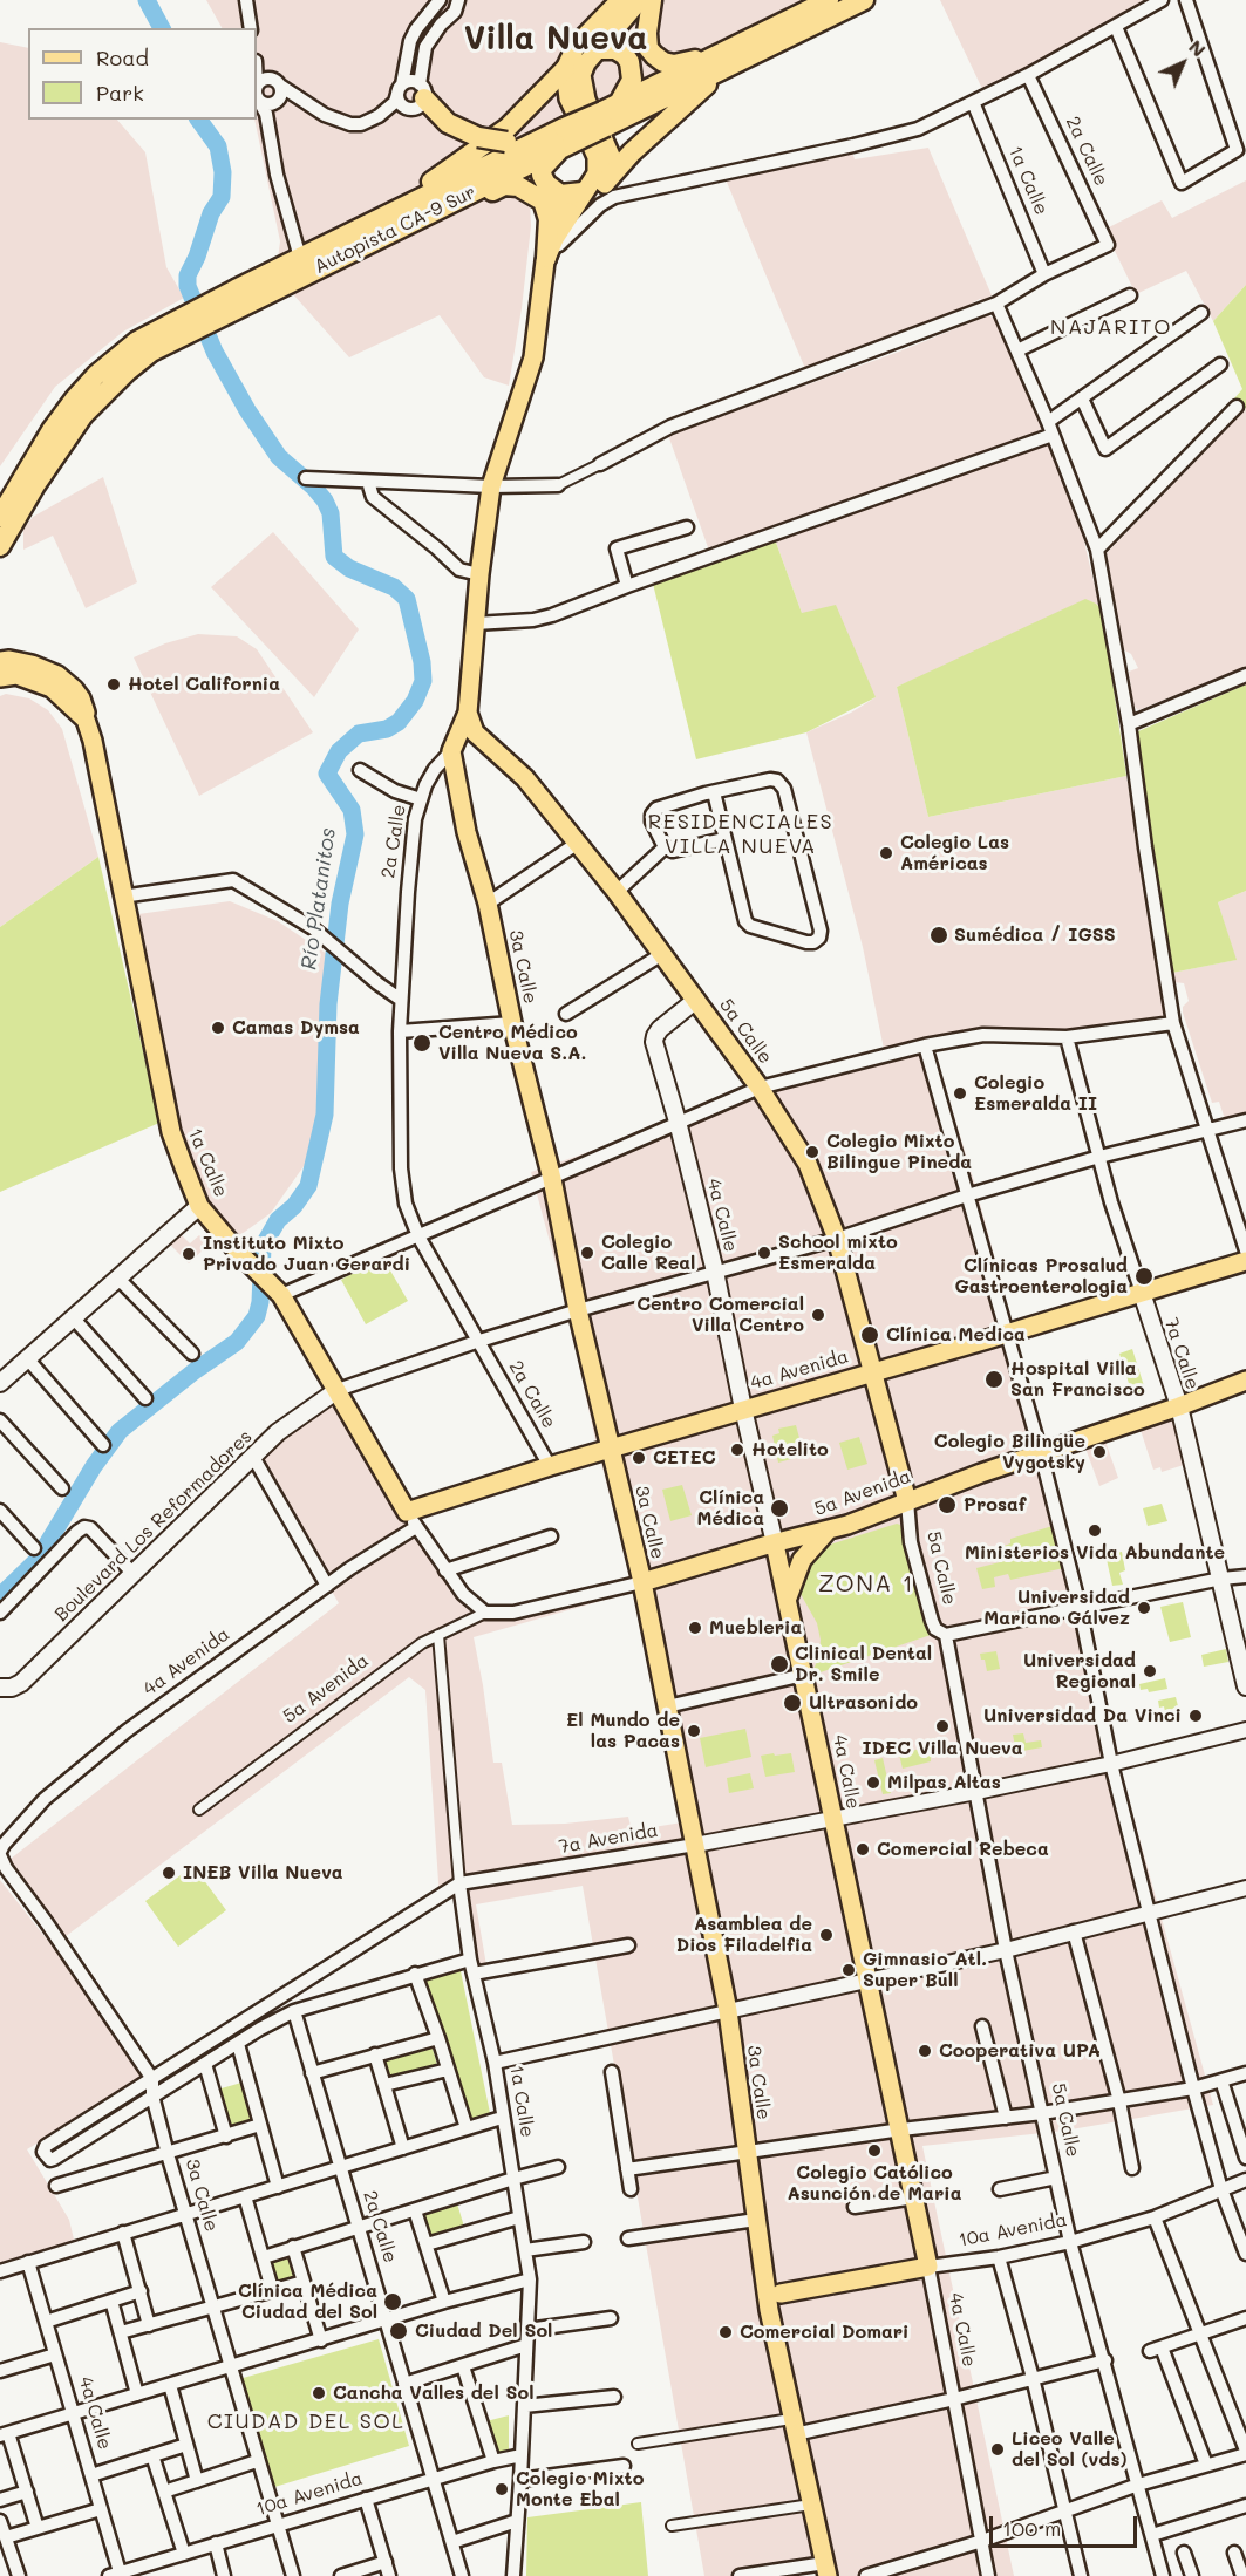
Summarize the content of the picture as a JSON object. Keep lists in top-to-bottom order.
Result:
{
  "streets": {
    "highway": ["Autopista CA-9 Sur"],
    "main road": [
      "2a Calle",
      "1a Calle",
      "3a Calle",
      "5a Calle",
      "4a Calle",
      "7a Calle",
      "4a Avenida",
      "5a Avenida",
      "Boulevard Los Reformadores",
      "10a Avenida"
    ],
    "street": ["7a Avenida"]
  },
  "crossings": [
    ["2a Calle", "1a Calle"],
    ["2a Calle", "3a Calle"],
    ["2a Calle", "5a Calle"],
    ["2a Calle", "4a Avenida"],
    ["2a Calle", "10a Avenida"],
    ["1a Calle", "4a Avenida"],
    ["1a Calle", "5a Avenida"],
    ["1a Calle", "Boulevard Los Reformadores"],
    ["1a Calle", "7a Avenida"],
    ["1a Calle", "10a Avenida"],
    ["3a Calle", "4a Avenida"],
    ["3a Calle", "5a Avenida"],
    ["3a Calle", "7a Avenida"],
    ["3a Calle", "10a Avenida"],
    ["5a Calle", "4a Calle"],
    ["5a Calle", "4a Avenida"],
    ["5a Calle", "5a Avenida"],
    ["5a Calle", "7a Avenida"],
    ["5a Calle", "10a Avenida"],
    ["4a Calle", "4a Avenida"],
    ["4a Calle", "5a Avenida"],
    ["4a Calle", "7a Avenida"],
    ["4a Calle", "10a Avenida"],
    ["7a Calle", "4a Avenida"],
    ["7a Calle", "5a Avenida"]
  ],
  "districts": [
    "Villa Nueva",
    "NAJARITO",
    "RESIDENCIALES VILLA NUEVA",
    "ZONA 1",
    "CIUDAD DEL SOL"
  ],
  "water": ["Río Platanitos"],
  "places": [
    "Hotel California",
    "Colegio Las Américas",
    "Sumédica / IGSS",
    "Camas Dymsa",
    "Centro Médico Villa Nueva S.A.",
    "Colegio Esmeralda II",
    "Colegio Mixto Bilingue Pineda",
    "Colegio Calle Real",
    "School mixto Esmeralda",
    "Instituto Mixto Privado Juan Gerardi",
    "Clínicas Prosalud Gastroenterologia",
    "Centro Comercial Villa Centro",
    "Clínica Medica",
    "Hospital Villa San Francisco",
    "Hotelito",
    "Colegio Bilingüe Vygotsky",
    "CETEC",
    "Prosaf",
    "Clínica Médica",
    "Ministerios Vida Abundante",
    "Universidad Mariano Gálvez",
    "Muebleria",
    "Clinical Dental Dr. Smile",
    "Universidad Regional",
    "Ultrasonido",
    "Universidad Da Vinci",
    "IDEC Villa Nueva",
    "El Mundo de las Pacas",
    "Milpas Altas",
    "Comercial Rebeca",
    "INEB Villa Nueva",
    "Asamblea de Dios Filadelfia",
    "Gimnasio Atl. Super Bull",
    "Cooperativa UPA",
    "Colegio Católico Asunción de Maria",
    "Clínica Médica Ciudad del Sol",
    "Ciudad Del Sol",
    "Comercial Domari",
    "Cancha Valles del Sol",
    "Liceo Valle del Sol (vds)",
    "Colegio Mixto Monte Ebal"
  ],
  "legend": ["Road", "Park"],
  "scale_bar": "100 m",
  "north": "top right"
}
